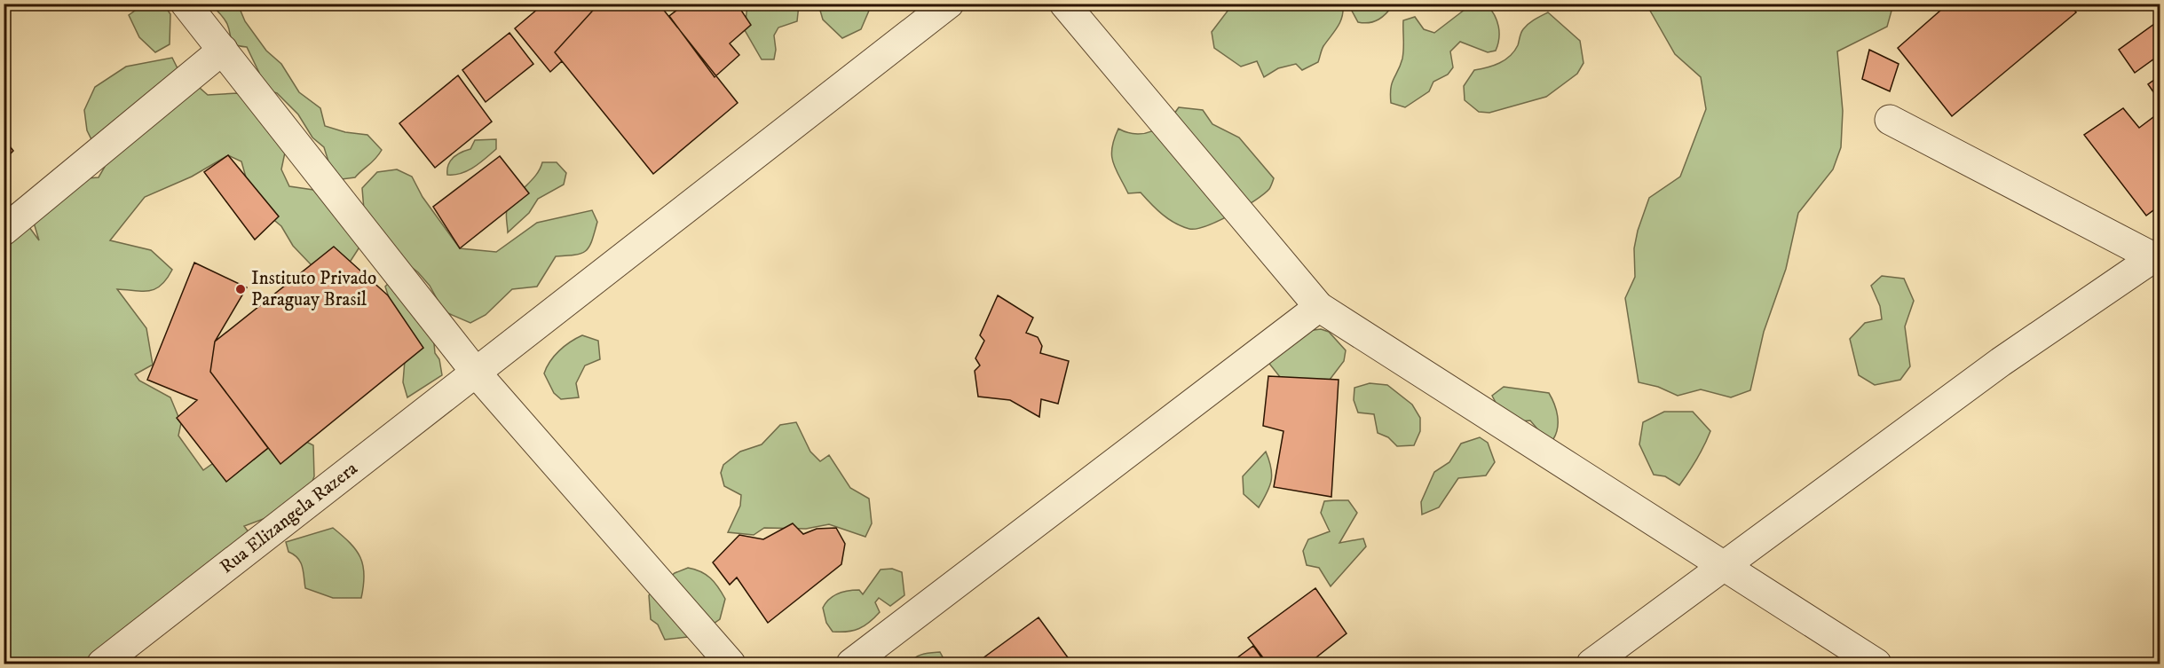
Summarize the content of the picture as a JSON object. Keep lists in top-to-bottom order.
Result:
{
  "streets": {
    "street": ["Rua Elizangela Razera"]
  },
  "places": ["Instituto Privado Paraguay Brasil"]
}
